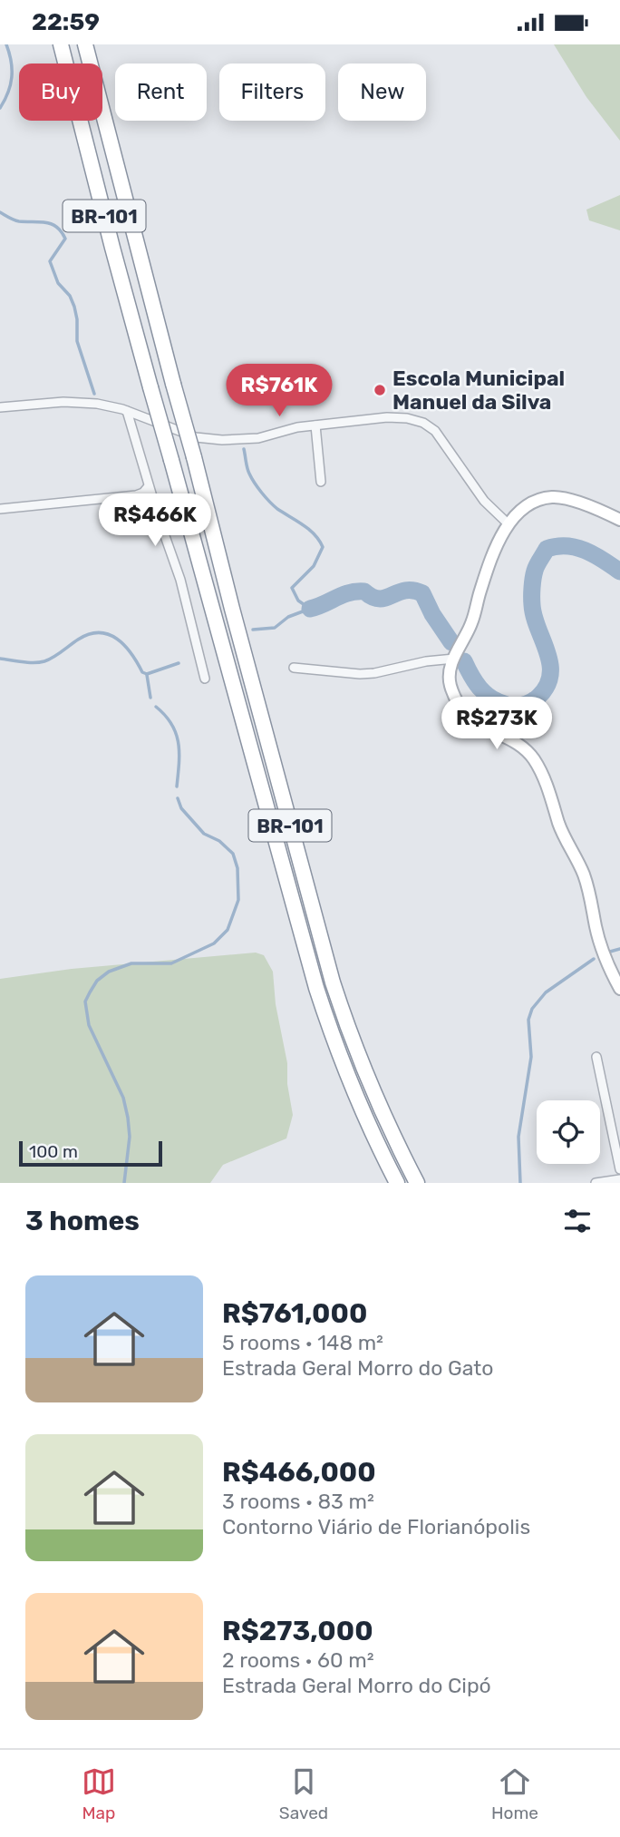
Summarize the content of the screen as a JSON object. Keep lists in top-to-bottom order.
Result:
{
  "streets": {
    "highway": ["BR-101"]
  },
  "places": ["Escola Municipal Manuel da Silva"],
  "scale_bar": "100 m",
  "page": {
    "status": "22:59",
    "chip": [
      "Buy",
      "Rent",
      "Filters",
      "New"
    ],
    "price": ["R$761K", "R$466K", "R$273K"],
    "scale": "100 m",
    "heading": "3 homes",
    "list": [
      {
        "name": "R$761,000",
        "note": "5 rooms · 148 m² · Estrada Geral Morro do Gato"
      },
      {
        "name": "R$466,000",
        "note": "3 rooms · 83 m² · Contorno Viário de Florianópolis"
      },
      {
        "name": "R$273,000",
        "note": "2 rooms · 60 m² · Estrada Geral Morro do Cipó"
      }
    ],
    "tabs": ["Map", "Saved", "Home"]
  }
}
